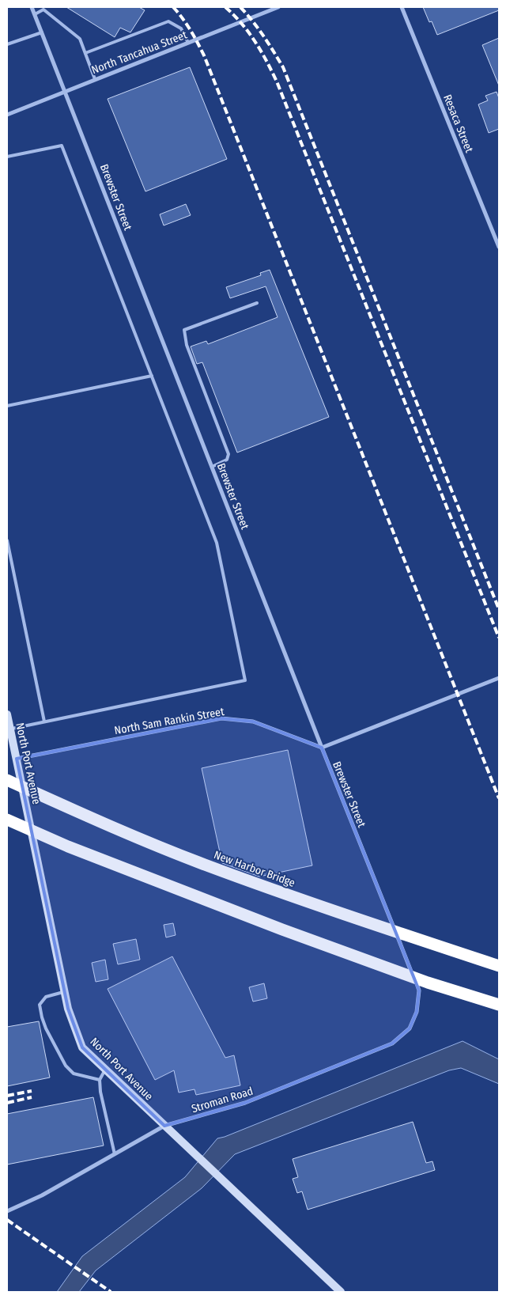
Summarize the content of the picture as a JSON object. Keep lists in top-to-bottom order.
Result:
{
  "streets": {
    "highway": ["New Harbor Bridge"],
    "main road": ["North Port Avenue"],
    "street": [
      "North Tancahua Street",
      "Resaca Street",
      "Brewster Street",
      "North Sam Rankin Street",
      "Stroman Road"
    ]
  },
  "crossings": [
    ["North Tancahua Street", "Brewster Street"],
    ["Brewster Street", "North Sam Rankin Street"],
    ["Brewster Street", "Stroman Road"],
    ["North Sam Rankin Street", "North Port Avenue"],
    ["North Port Avenue", "Stroman Road"]
  ]
}
